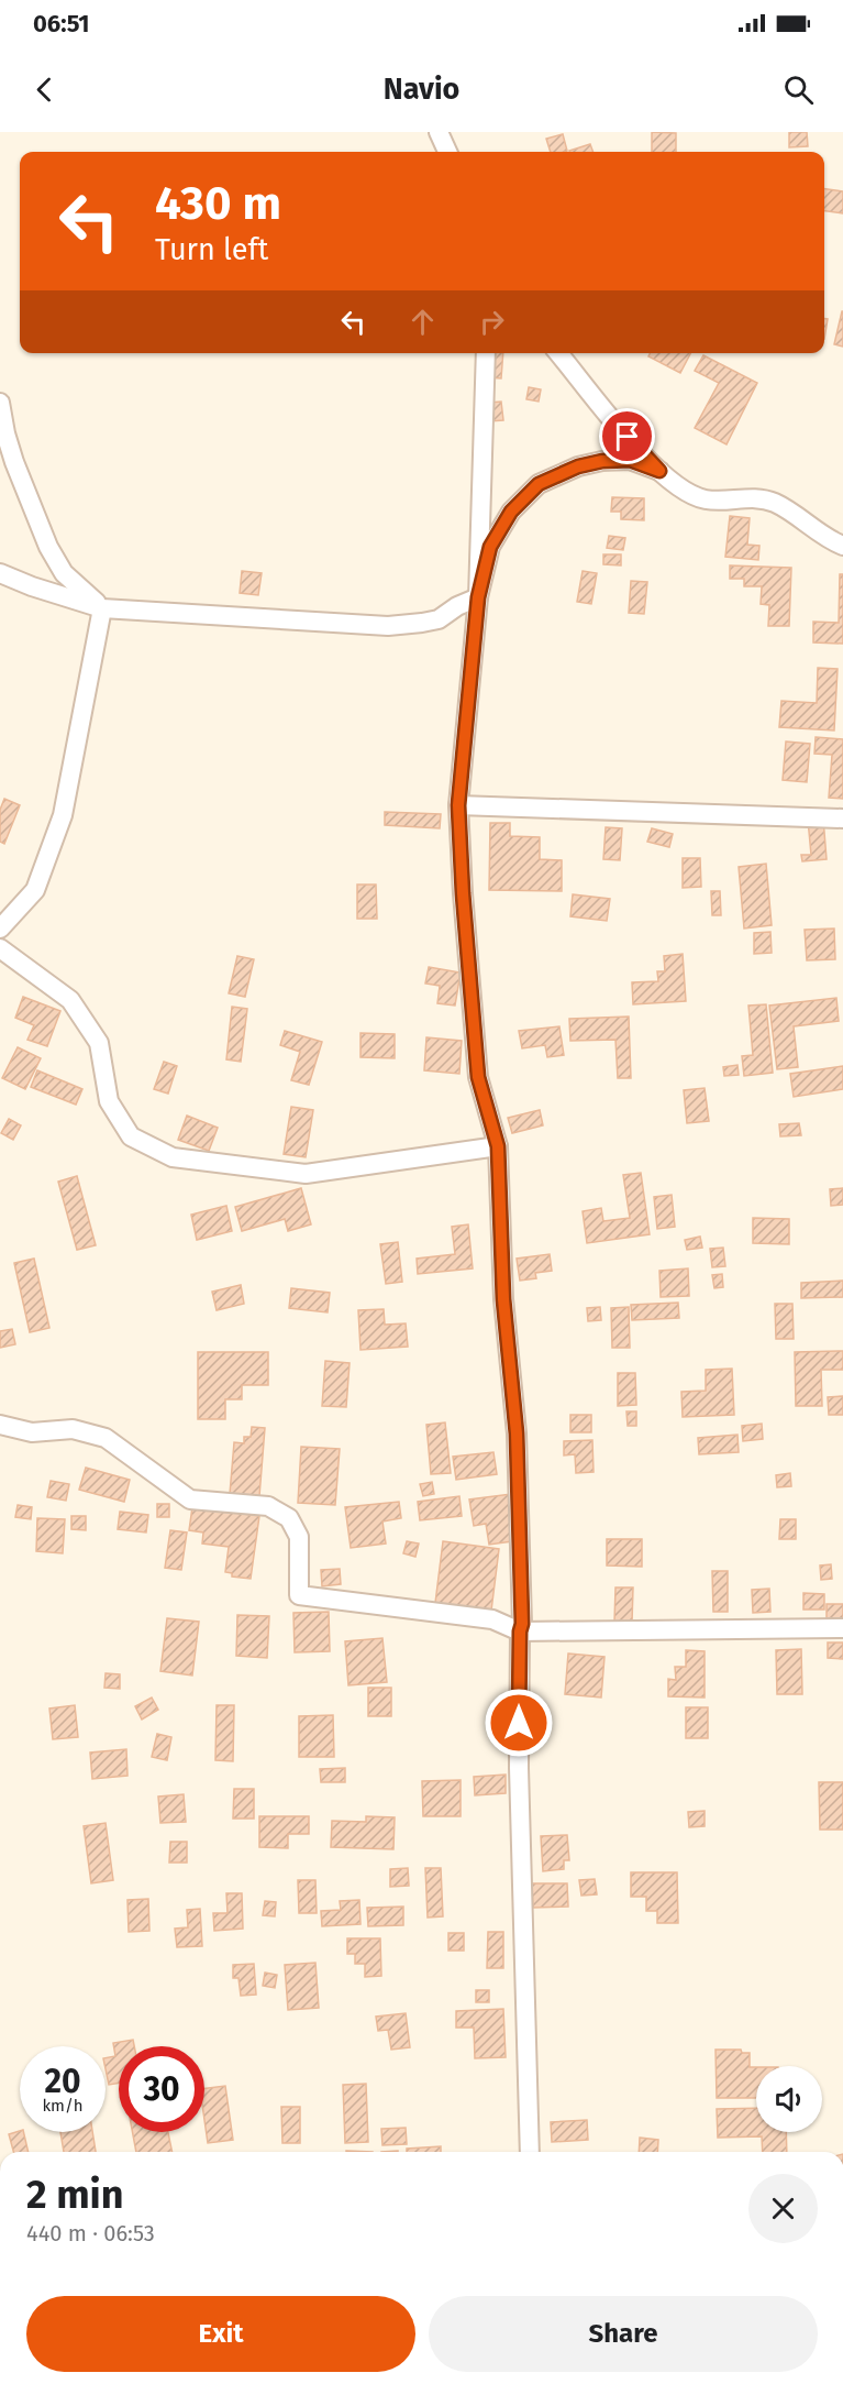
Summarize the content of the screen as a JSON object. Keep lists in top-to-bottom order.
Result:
{
  "page": {
    "status": "06:51",
    "header": "Navio",
    "turn": ["430 m", "Turn left"],
    "speed": "20 km/h",
    "limit": "30",
    "heading": ["2 min", "440 m · 06:53"],
    "buttons": ["Exit", "Share"]
  }
}
